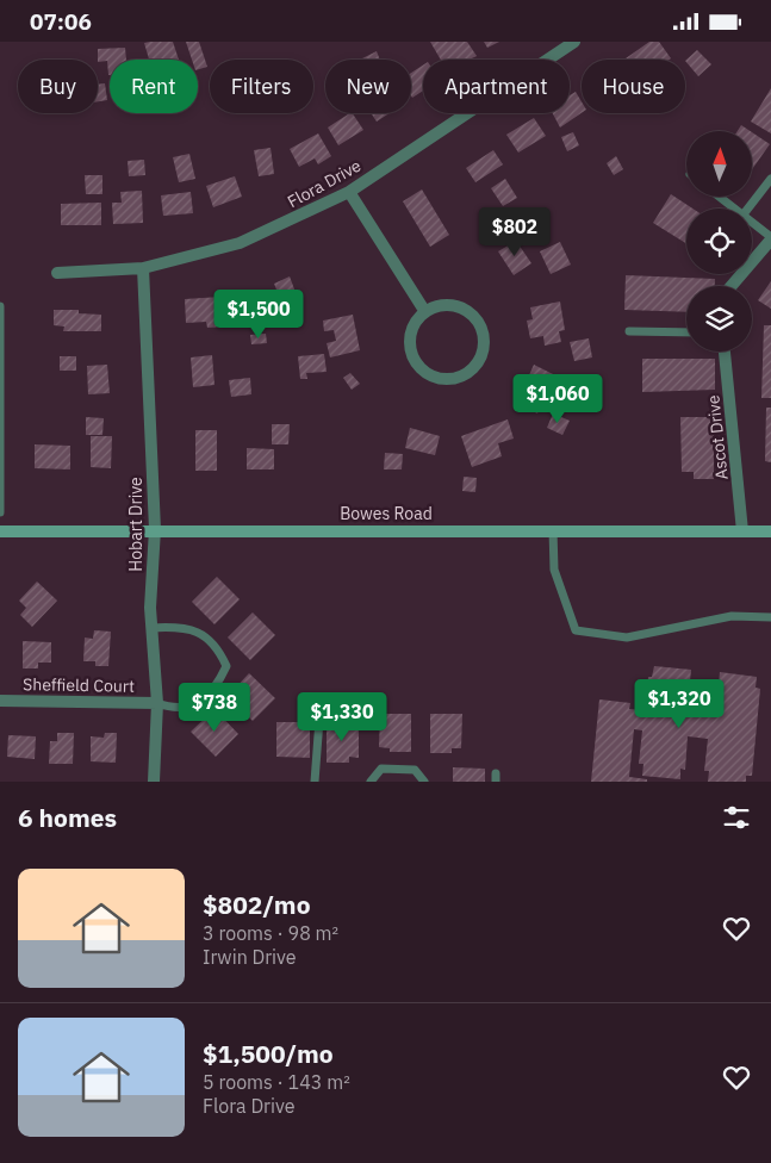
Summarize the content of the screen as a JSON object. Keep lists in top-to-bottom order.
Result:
{
  "streets": {
    "main road": ["Bowes Road"],
    "street": [
      "Flora Drive",
      "Ascot Drive",
      "Hobart Drive",
      "Sheffield Court"
    ]
  },
  "crossings": [
    ["Flora Drive", "Hobart Drive"],
    ["Ascot Drive", "Bowes Road"],
    ["Bowes Road", "Hobart Drive"],
    ["Hobart Drive", "Sheffield Court"]
  ],
  "north": "top",
  "page": {
    "status": "07:06",
    "chip": [
      "Buy",
      "Rent",
      "Filters",
      "New",
      "Apartment",
      "House"
    ],
    "price": [
      "$802",
      "$1,500",
      "$1,060",
      "$1,320",
      "$738",
      "$1,330"
    ],
    "heading": "6 homes",
    "list": [
      {
        "name": "$802/mo",
        "note": "3 rooms · 98 m² · Irwin Drive"
      },
      {
        "name": "$1,500/mo",
        "note": "5 rooms · 143 m² · Flora Drive"
      }
    ]
  }
}
